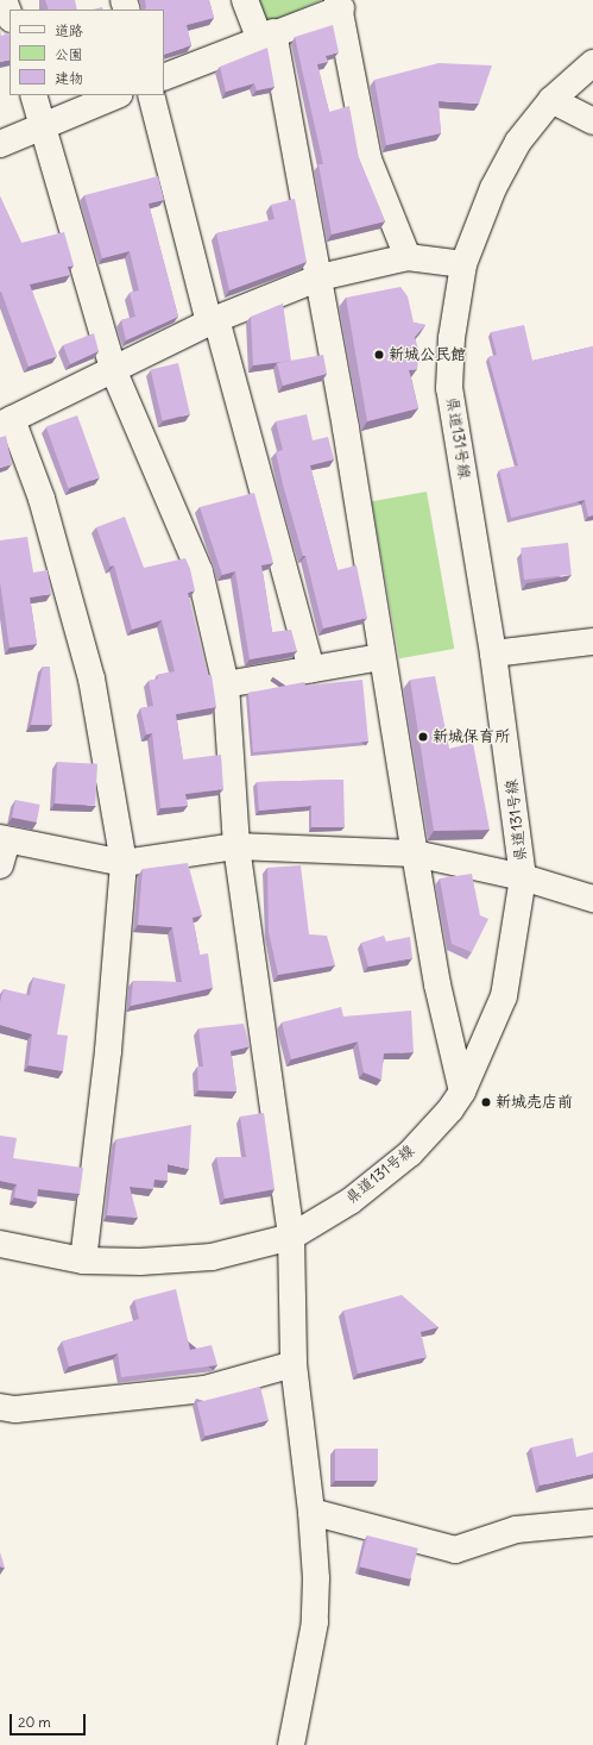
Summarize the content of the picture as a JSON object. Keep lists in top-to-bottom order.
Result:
{
  "streets": {
    "street": ["県道131号線"]
  },
  "places": ["新城公民館", "新城保育所", "新城売店前"],
  "legend": ["道路", "公園", "建物"],
  "scale_bar": "20 m"
}
